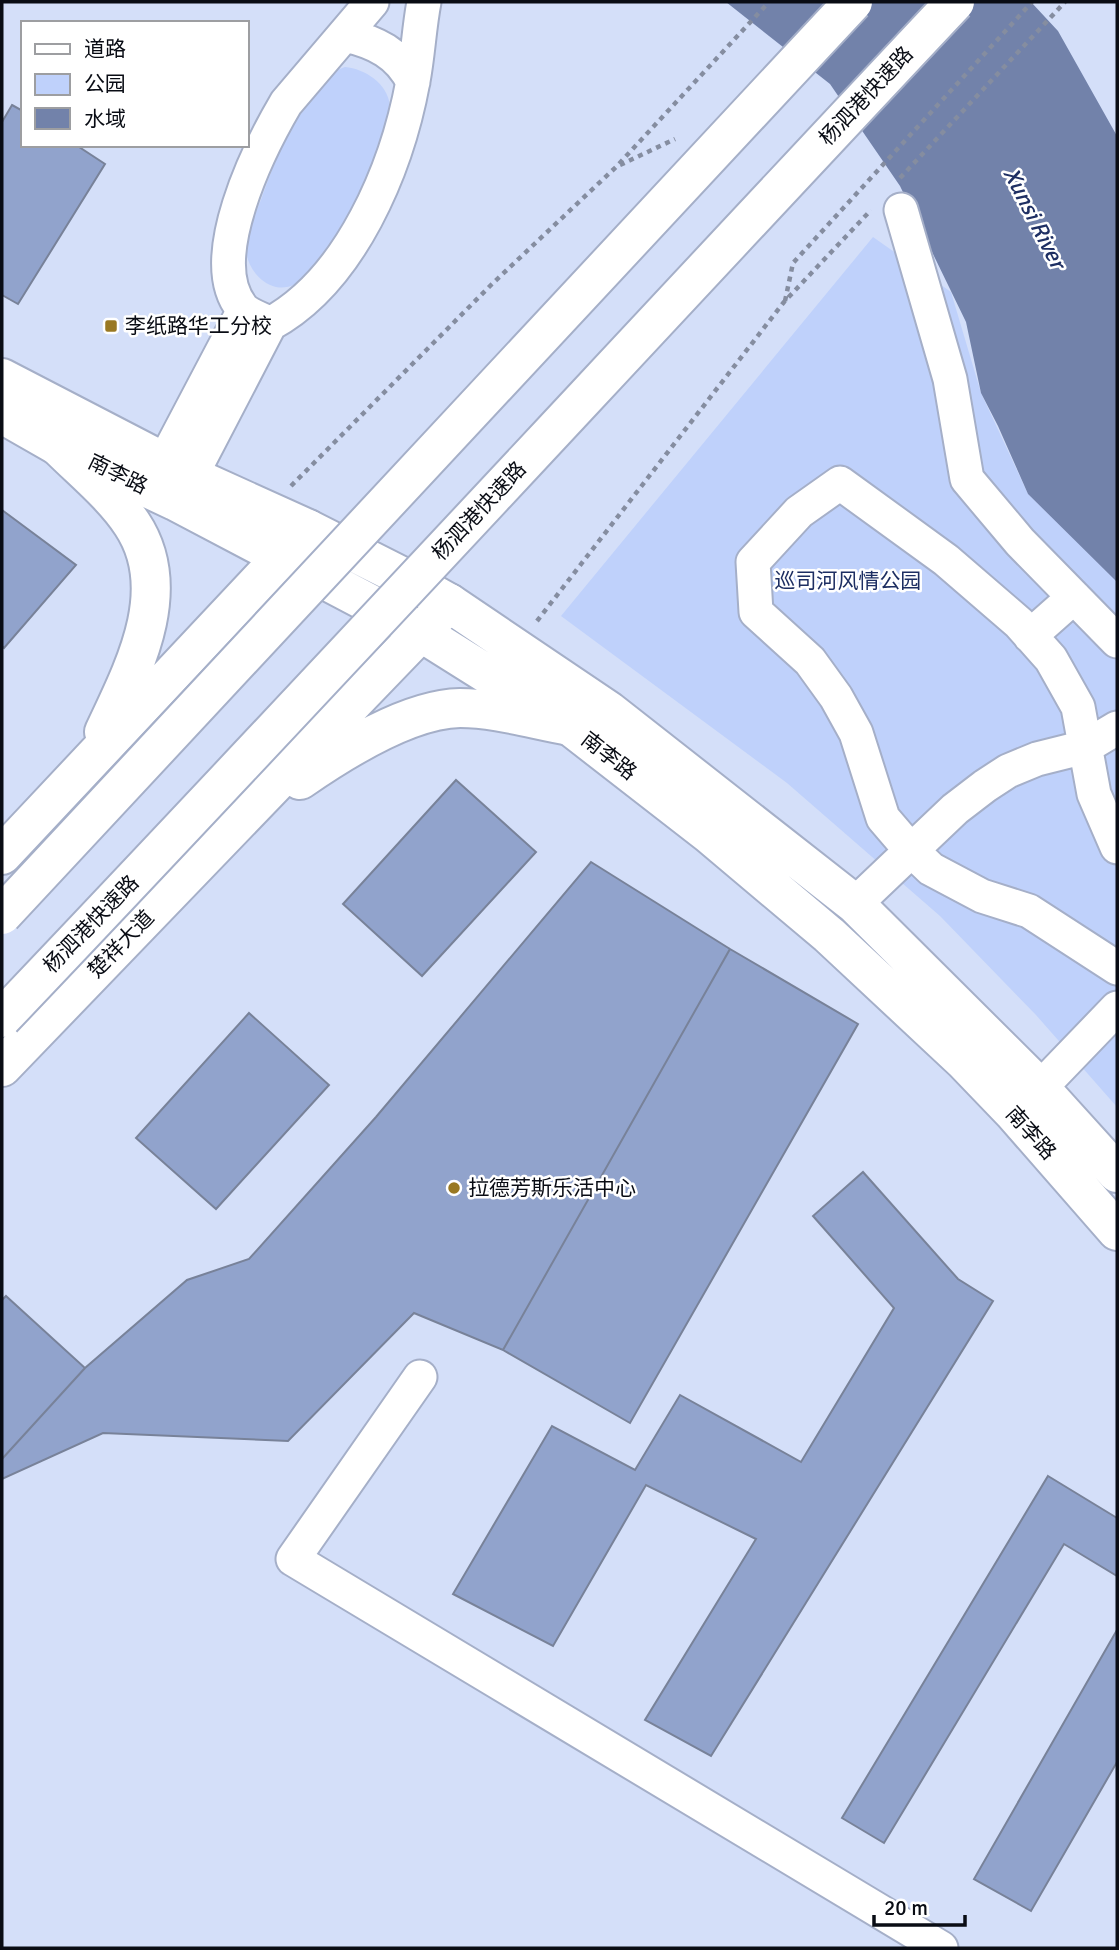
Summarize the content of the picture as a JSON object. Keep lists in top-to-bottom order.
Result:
{
  "streets": {
    "main road": ["杨泗港快速路", "南李路", "楚祥大道"]
  },
  "water": ["Xunsi River"],
  "parks": ["巡司河风情公园"],
  "places": {
    "transit": ["李纸路华工分校"],
    "other": ["拉德芳斯乐活中心"]
  },
  "legend": ["道路", "公园", "水域"],
  "scale_bar": "20 m"
}
